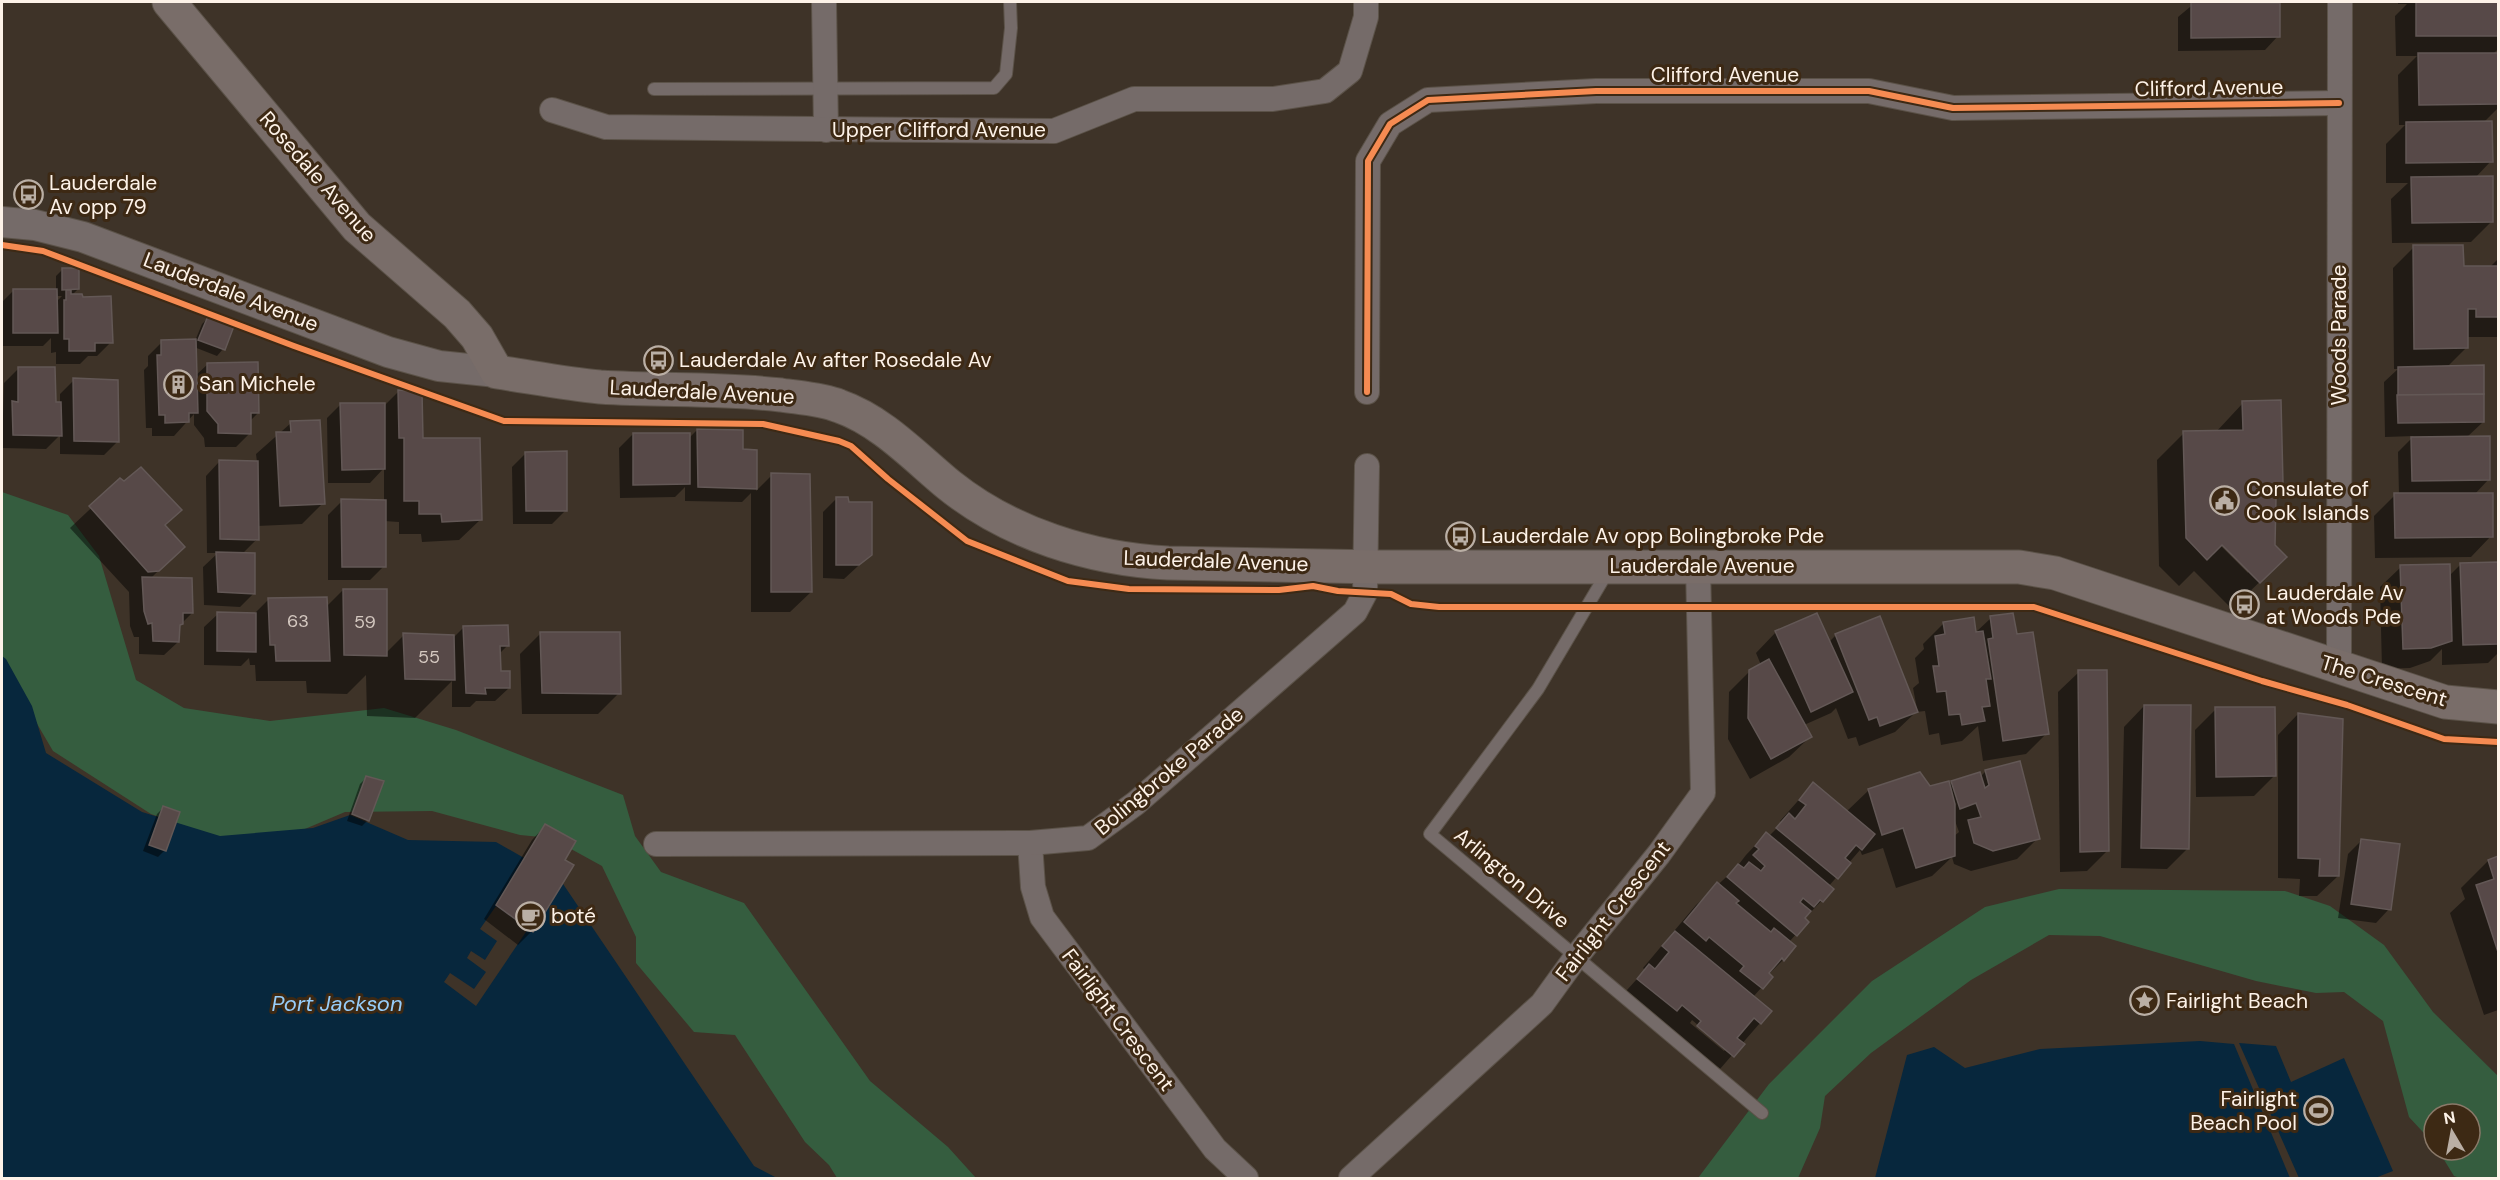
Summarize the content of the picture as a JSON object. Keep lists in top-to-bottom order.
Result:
{
  "streets": {
    "main road": ["Rosedale Avenue", "Lauderdale Avenue", "The Crescent"],
    "street": [
      "Clifford Avenue",
      "Upper Clifford Avenue",
      "Woods Parade",
      "Bolingbroke Parade",
      "Fairlight Crescent"
    ],
    "lane": ["Arlington Drive"]
  },
  "crossings": [
    ["Clifford Avenue", "Woods Parade"],
    ["Rosedale Avenue", "Lauderdale Avenue"],
    ["Lauderdale Avenue", "The Crescent"],
    ["Lauderdale Avenue", "Bolingbroke Parade"],
    ["Lauderdale Avenue", "Arlington Drive"],
    ["Lauderdale Avenue", "Fairlight Crescent"],
    ["Woods Parade", "The Crescent"],
    ["Bolingbroke Parade", "Fairlight Crescent"],
    ["Arlington Drive", "Fairlight Crescent"]
  ],
  "water": ["Port Jackson"],
  "places": {
    "bus stop": [
      "Lauderdale Av opp 79",
      "Lauderdale Av after Rosedale Av",
      "Lauderdale Av opp Bolingbroke Pde",
      "Lauderdale Av at Woods Pde"
    ],
    "building": ["San Michele"],
    "public building": ["Consulate of Cook Islands"],
    "cafe": ["boté"],
    "place": ["Fairlight Beach"],
    "sports": ["Fairlight Beach Pool"]
  },
  "house_numbers": ["63", "59", "55"],
  "north": "top"
}
